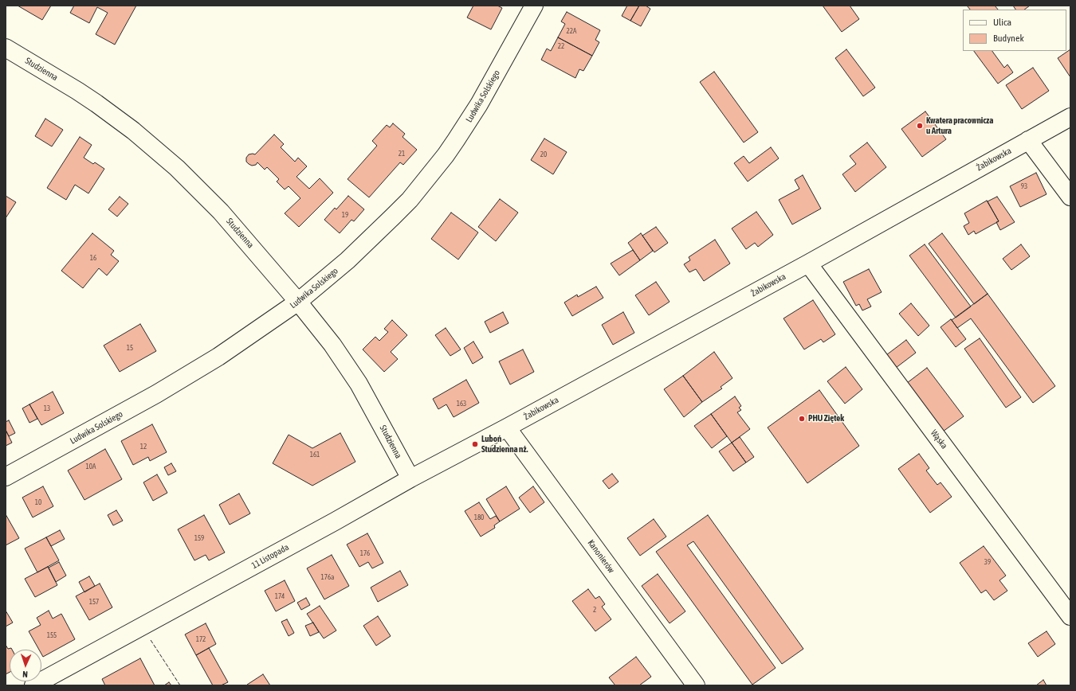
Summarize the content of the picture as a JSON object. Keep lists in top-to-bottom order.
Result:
{
  "streets": {
    "street": [
      "Studzienna",
      "Ludwika Solskiego",
      "Żabikowska",
      "Wąska",
      "11 Listopada",
      "Kanonierów"
    ]
  },
  "crossings": [
    ["Studzienna", "Ludwika Solskiego"],
    ["Studzienna", "11 Listopada"],
    ["Żabikowska", "Wąska"],
    ["Żabikowska", "11 Listopada"],
    ["Żabikowska", "Kanonierów"],
    ["11 Listopada", "Kanonierów"]
  ],
  "places": ["Kwatera pracownicza u Artura", "PHU Ziętek", "Luboń Studzienna nż."],
  "house_numbers": [
    "22A",
    "22",
    "21",
    "20",
    "93",
    "19",
    "16",
    "15",
    "163",
    "13",
    "12",
    "161",
    "10A",
    "10",
    "180",
    "159",
    "176",
    "39",
    "176a",
    "174",
    "157",
    "2",
    "155",
    "172"
  ],
  "legend": ["Ulica", "Budynek"],
  "north": "bottom"
}
